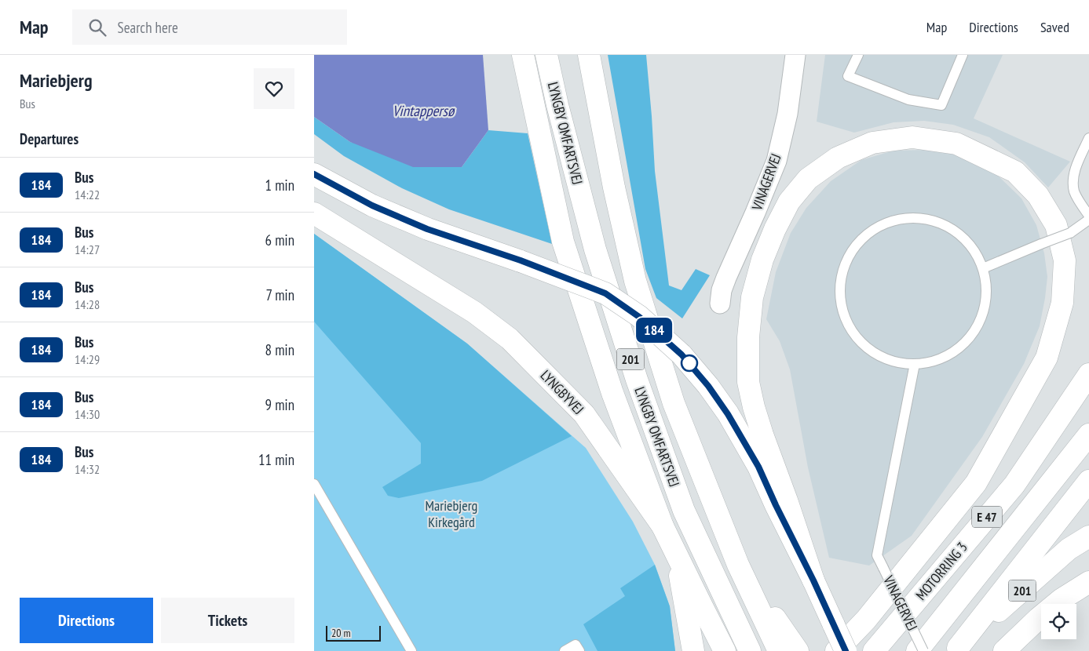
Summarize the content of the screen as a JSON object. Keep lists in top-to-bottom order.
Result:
{
  "streets": {
    "main road": [
      "LYNGBY OMFARTSVEJ",
      "201",
      "LYNGBYVEJ",
      "E 47",
      "MOTORRING 3"
    ],
    "street": ["VINAGERVEJ"]
  },
  "crossings": [
    ["LYNGBY OMFARTSVEJ", "201"]
  ],
  "water": ["Vintappersø"],
  "parks": ["Mariebjerg Kirkegård"],
  "lines": ["bus line 184"],
  "scale_bar": "20 m",
  "page": {
    "header": "Map",
    "search": "Search here",
    "nav": ["Map", "Directions", "Saved"],
    "heading": [
      ["Mariebjerg", "Bus"],
      "Departures"
    ],
    "on_map": "184",
    "list": [
      {
        "mark": "184",
        "name": "Bus",
        "note": "14:22",
        "value": "1 min"
      },
      {
        "mark": "184",
        "name": "Bus",
        "note": "14:27",
        "value": "6 min"
      },
      {
        "mark": "184",
        "name": "Bus",
        "note": "14:28",
        "value": "7 min"
      },
      {
        "mark": "184",
        "name": "Bus",
        "note": "14:29",
        "value": "8 min"
      },
      {
        "mark": "184",
        "name": "Bus",
        "note": "14:30",
        "value": "9 min"
      },
      {
        "mark": "184",
        "name": "Bus",
        "note": "14:32",
        "value": "11 min"
      }
    ],
    "buttons": ["Directions", "Tickets"],
    "scale": "20 m"
  }
}
